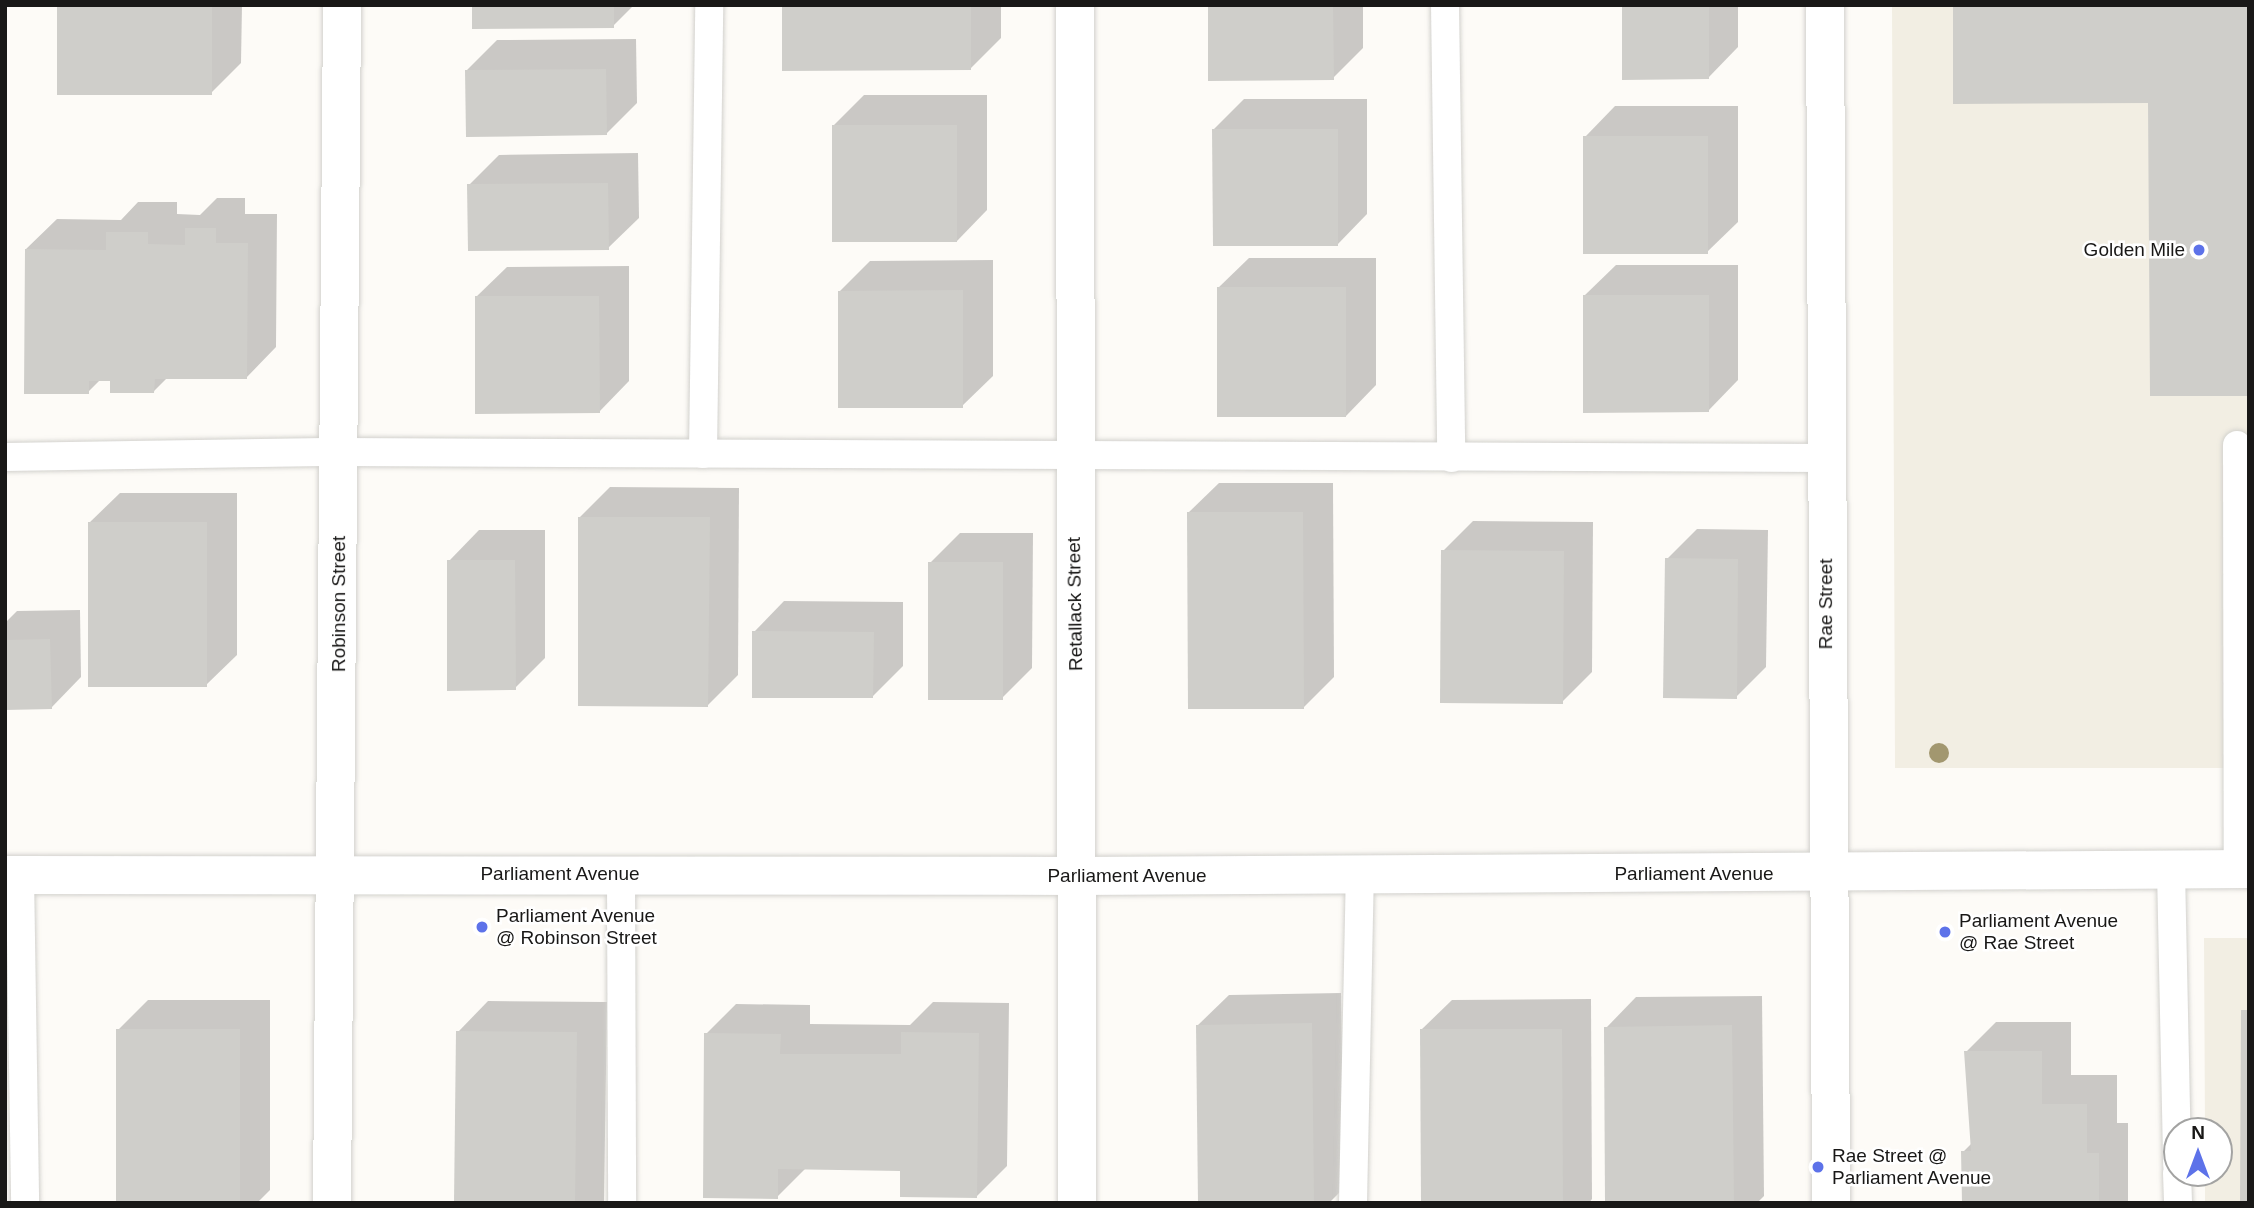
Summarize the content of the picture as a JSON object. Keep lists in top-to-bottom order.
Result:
{
  "streets": {
    "street": [
      "Robinson Street",
      "Retallack Street",
      "Rae Street",
      "Parliament Avenue"
    ]
  },
  "crossings": [
    ["Robinson Street", "Parliament Avenue"],
    ["Retallack Street", "Parliament Avenue"],
    ["Rae Street", "Parliament Avenue"]
  ],
  "places": [
    "Golden Mile",
    "Parliament Avenue @ Robinson Street",
    "Parliament Avenue @ Rae Street",
    "Rae Street @ Parliament Avenue"
  ],
  "north": "top"
}
